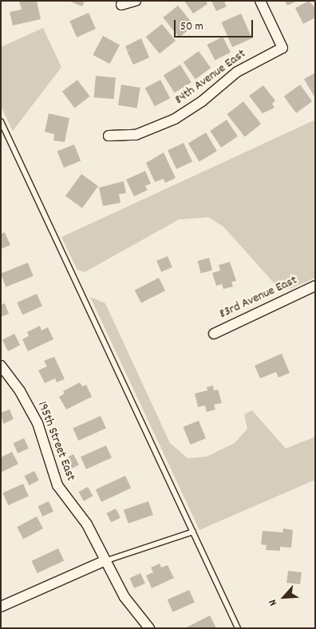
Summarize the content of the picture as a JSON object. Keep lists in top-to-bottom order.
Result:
{
  "streets": {
    "street": ["84th Avenue East", "83rd Avenue East", "195th Street East"]
  },
  "scale_bar": "50 m",
  "north": "bottom left"
}
